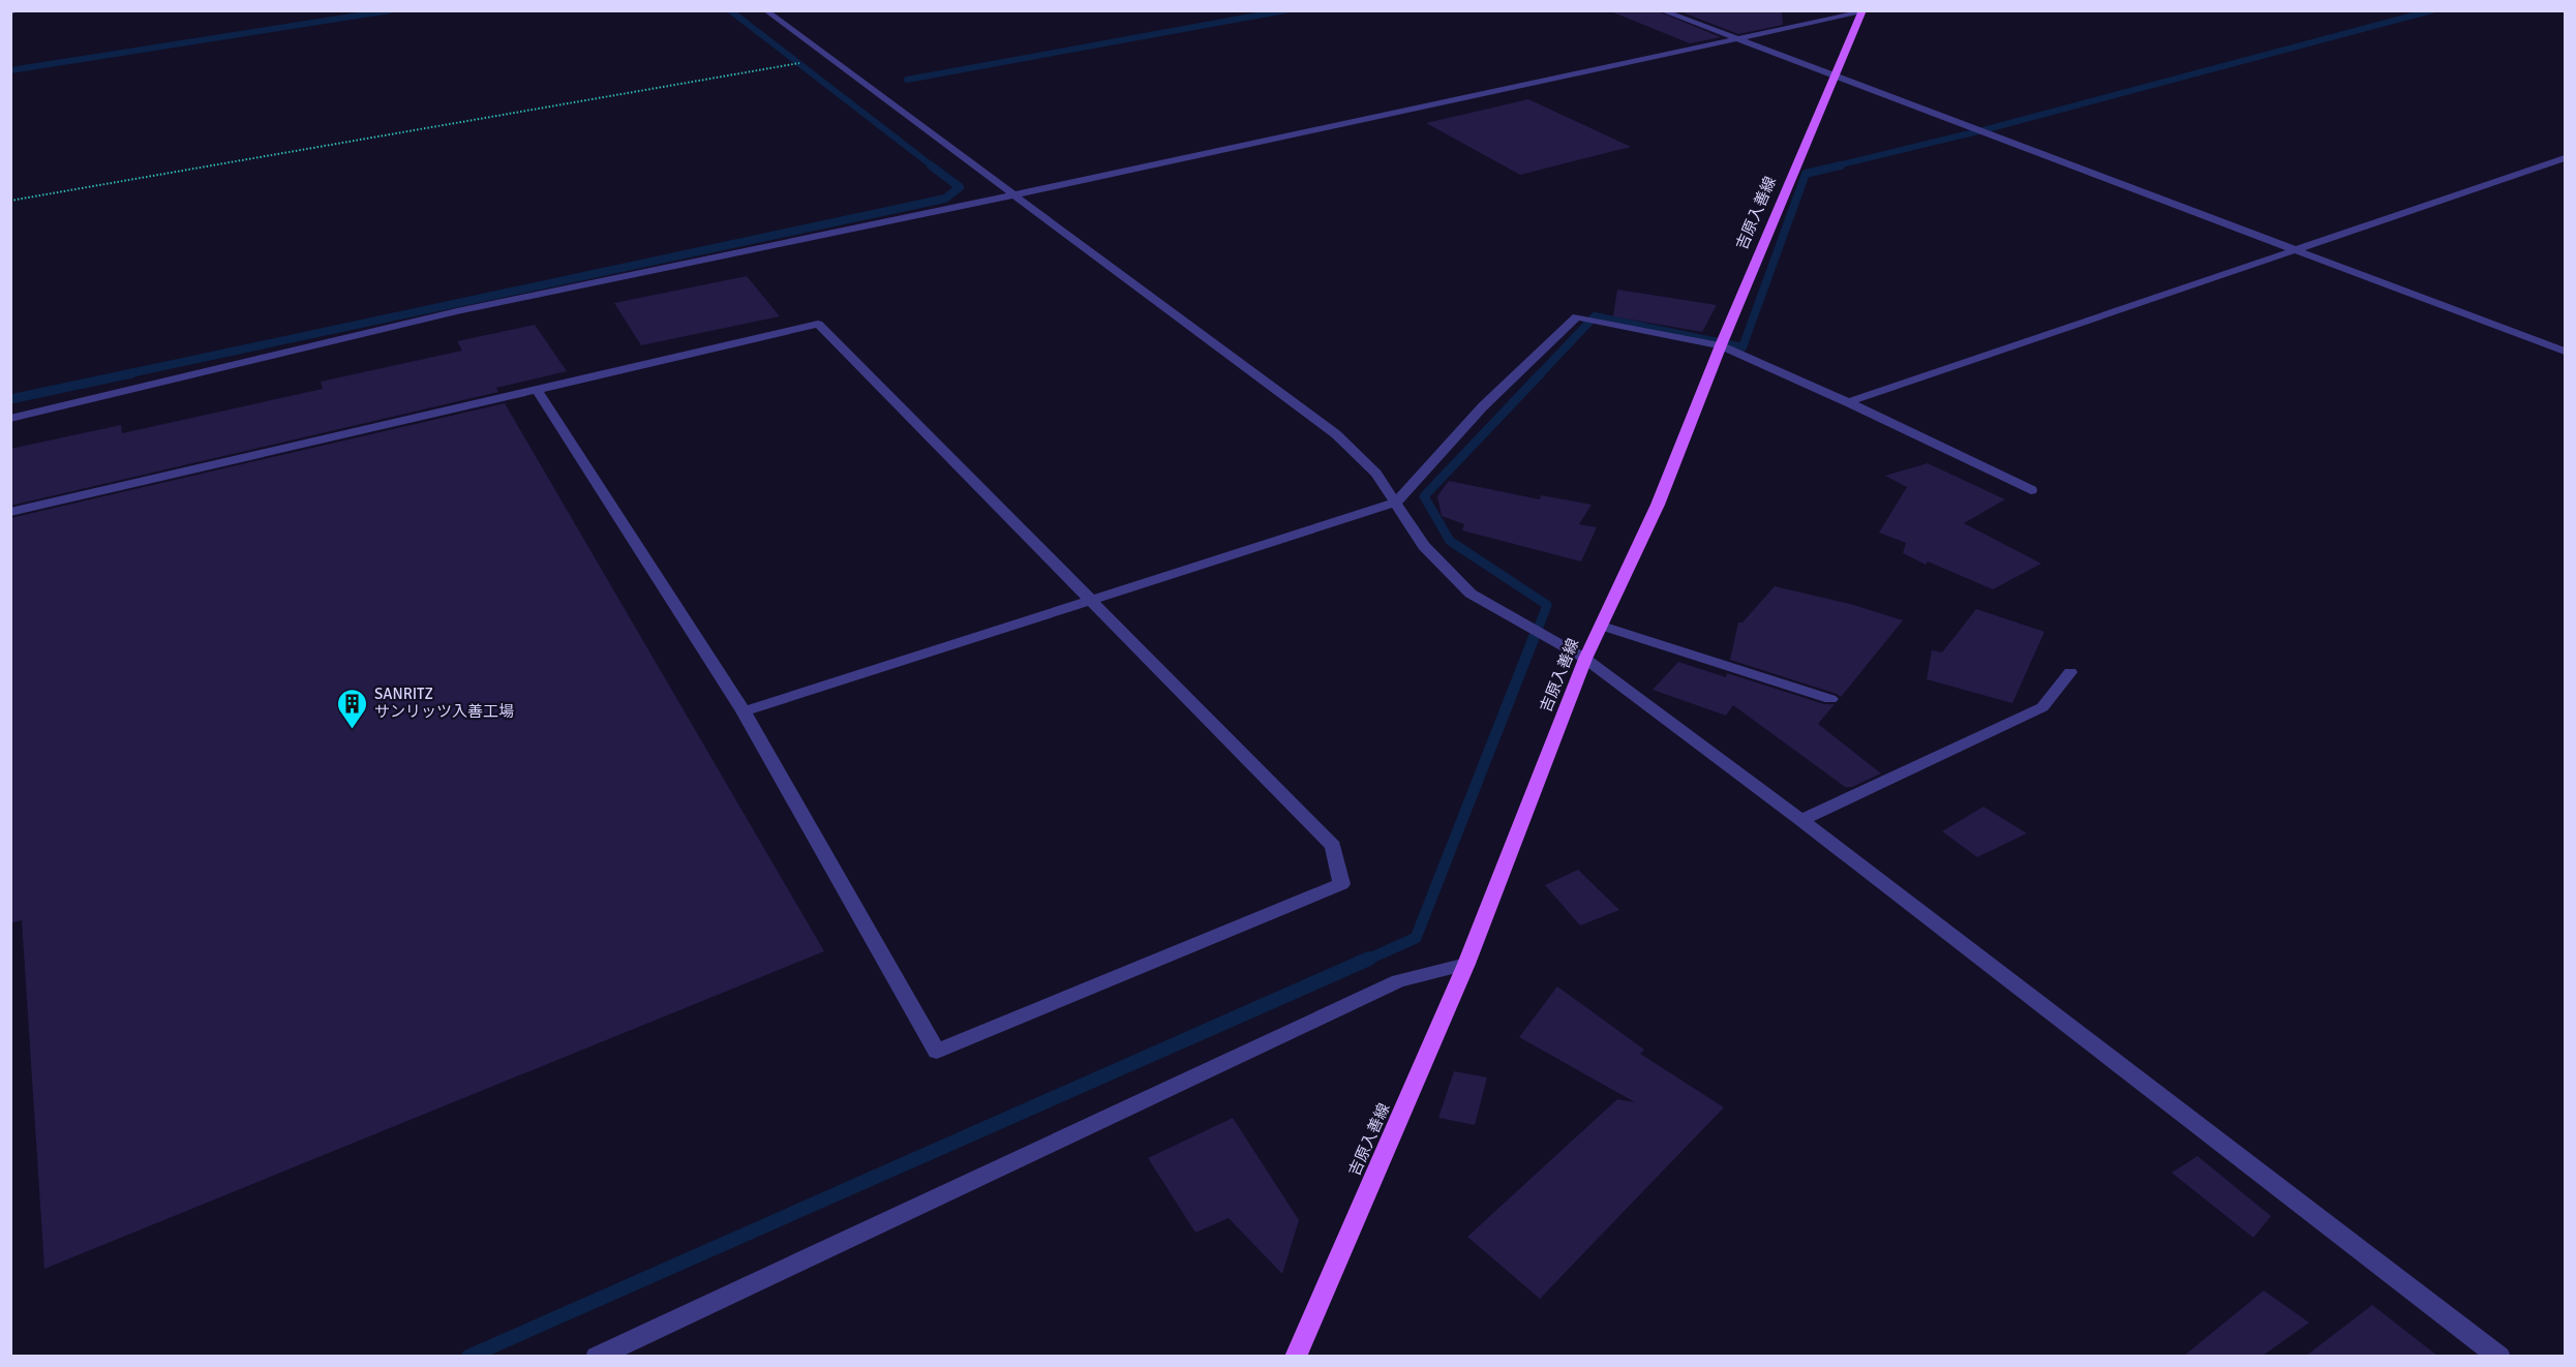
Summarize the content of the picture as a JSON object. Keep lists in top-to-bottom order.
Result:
{
  "streets": {
    "main road": ["吉原入善線"]
  },
  "places": {
    "building": ["SANRITZ サンリッツ入善工場"]
  }
}
